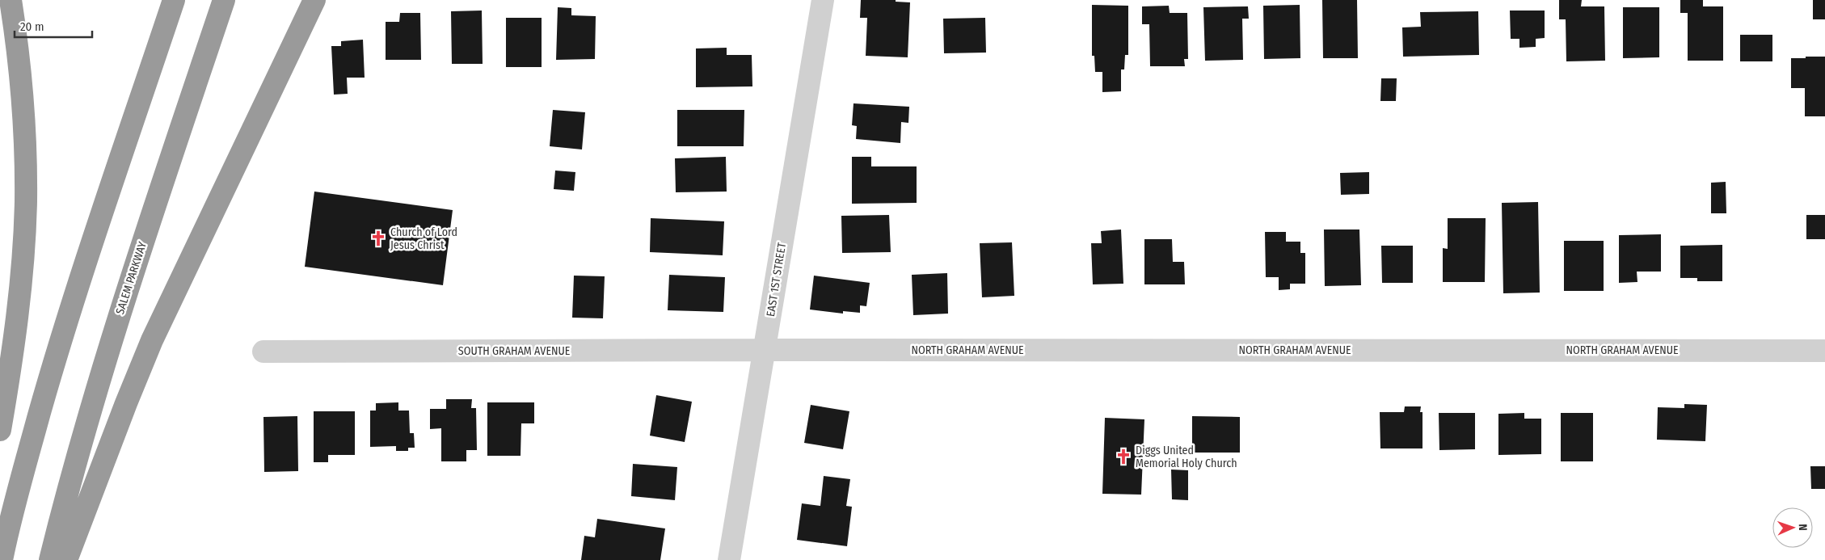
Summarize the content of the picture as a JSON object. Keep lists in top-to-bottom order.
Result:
{
  "streets": {
    "highway": ["SALEM PARKWAY"],
    "street": ["EAST 1ST STREET", "NORTH GRAHAM AVENUE", "SOUTH GRAHAM AVENUE"]
  },
  "crossings": [
    ["EAST 1ST STREET", "NORTH GRAHAM AVENUE"],
    ["EAST 1ST STREET", "SOUTH GRAHAM AVENUE"],
    ["NORTH GRAHAM AVENUE", "SOUTH GRAHAM AVENUE"]
  ],
  "places": {
    "church": ["Church of Lord Jesus Christ", "Diggs United Memorial Holy Church"]
  },
  "scale_bar": "20 m",
  "north": "right"
}
